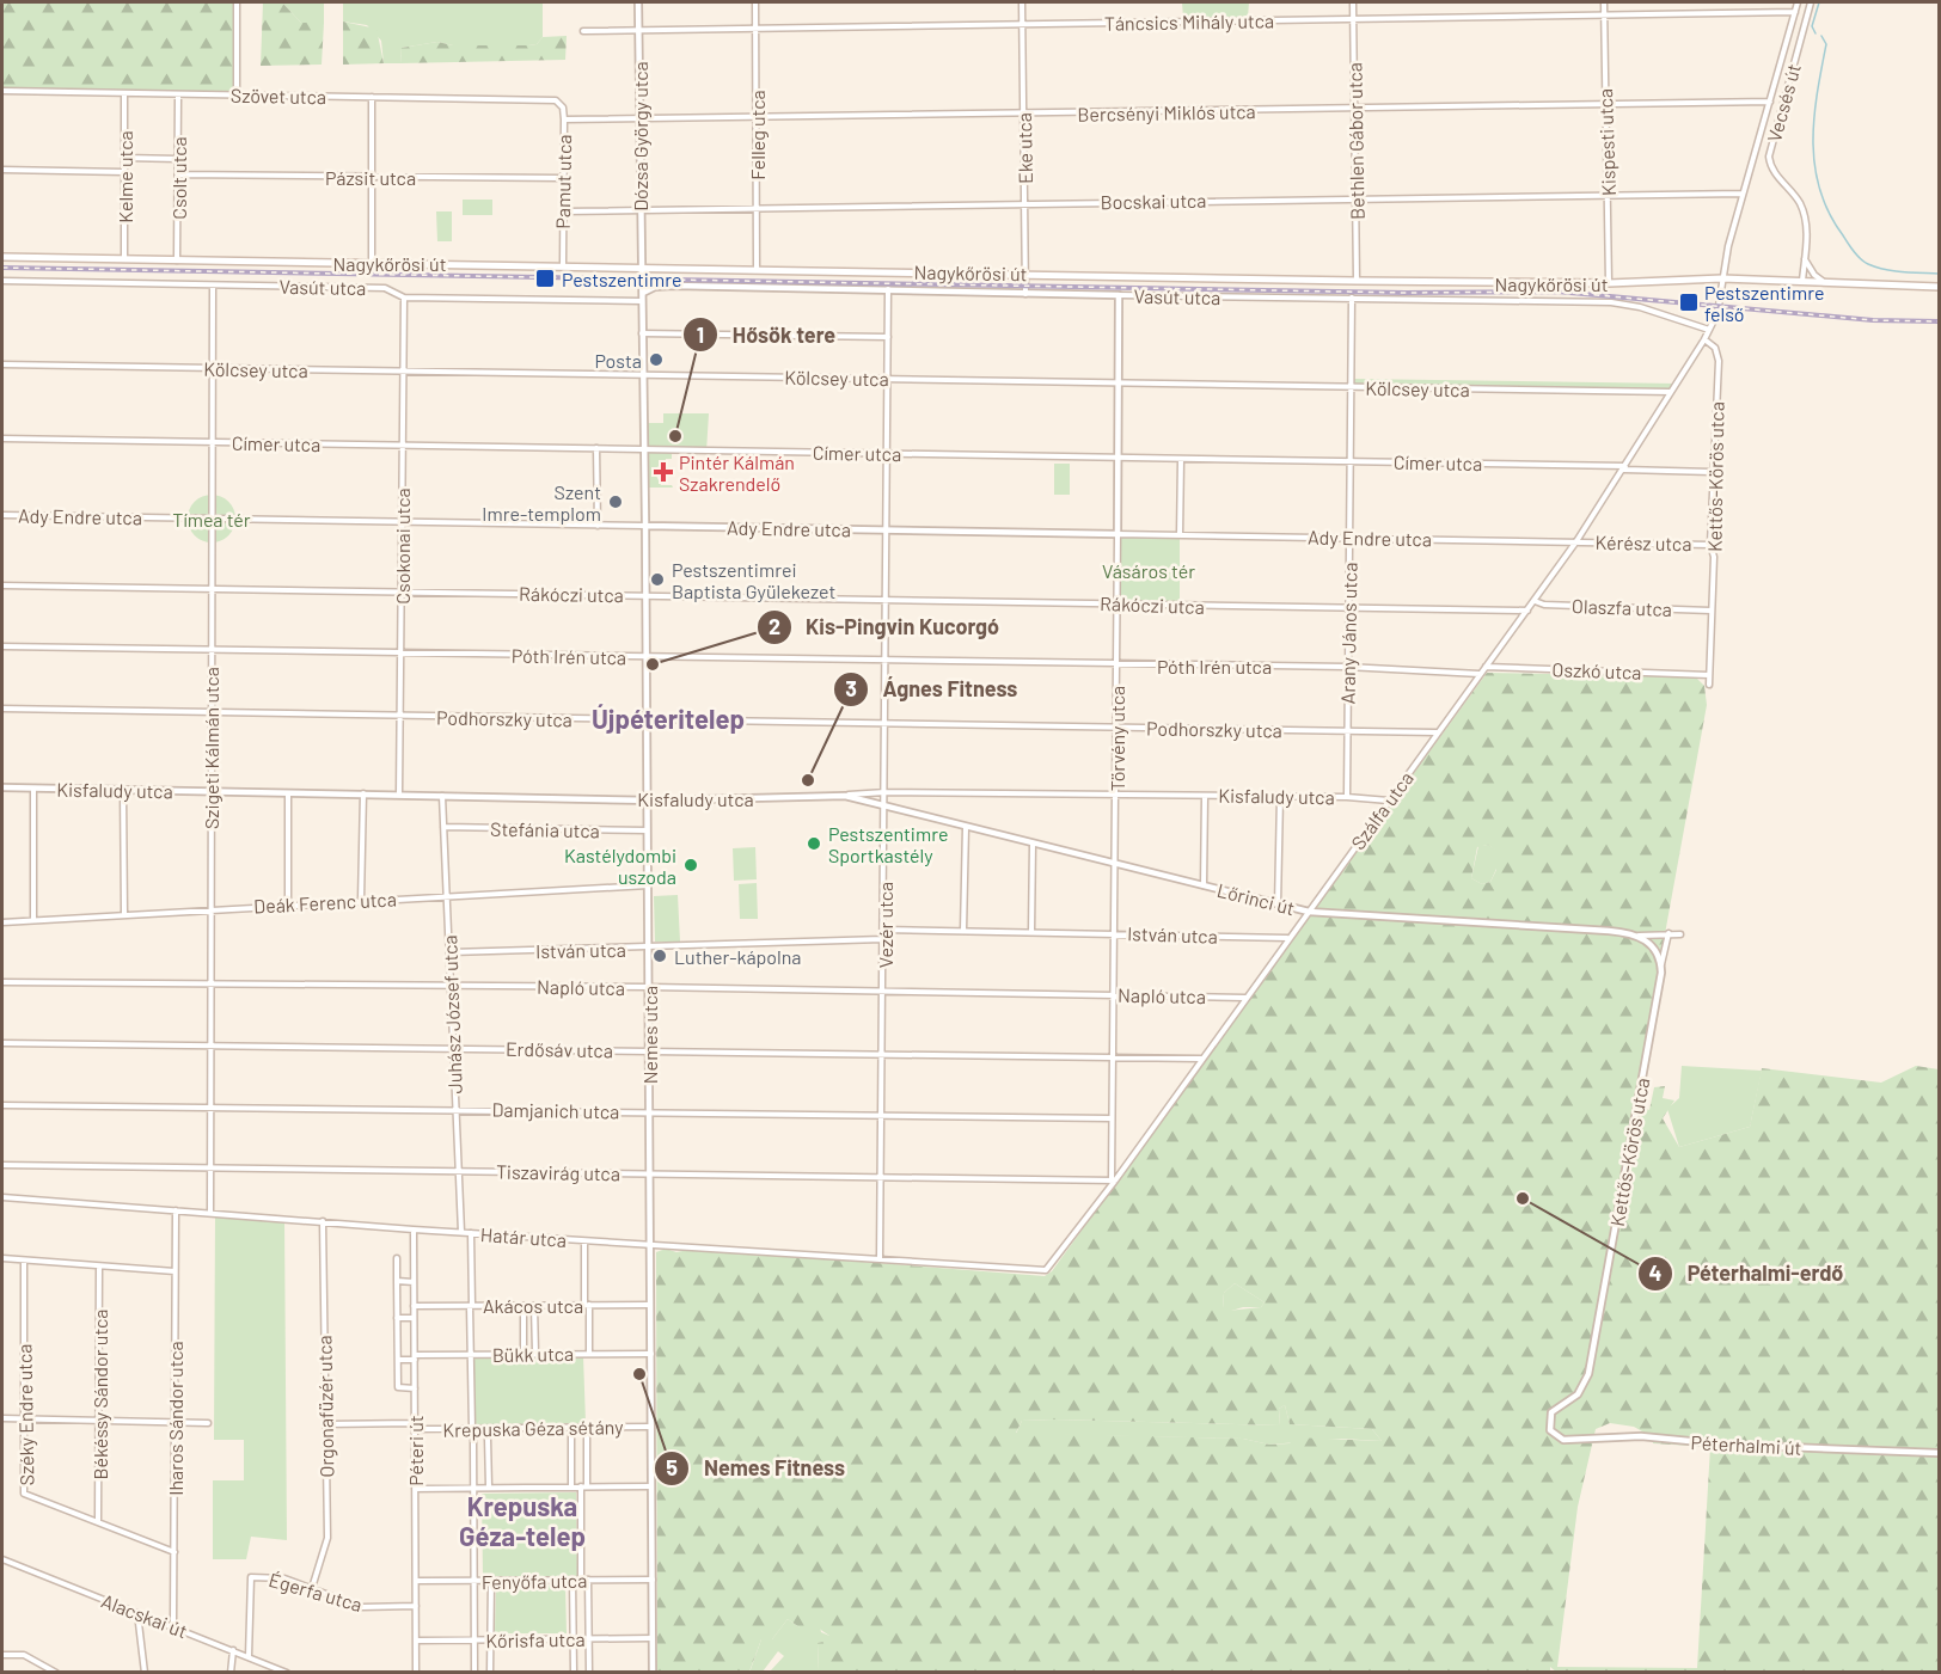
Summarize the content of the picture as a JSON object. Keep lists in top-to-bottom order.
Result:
{
  "streets": {
    "main road": ["Nagykőrösi út"],
    "street": [
      "Táncsics Mihály utca",
      "Szövet utca",
      "Vecsés út",
      "Bercsényi Miklós utca",
      "Felleg utca",
      "Dózsa György utca",
      "Bethlen Gábor utca",
      "Kispesti utca",
      "Eke utca",
      "Kelme utca",
      "Pázsit utca",
      "Csolt utca",
      "Pamut utca",
      "Bocskai utca",
      "Vasút utca",
      "Kölcsey utca",
      "Címer utca",
      "Kettős-Körös utca",
      "Ady Endre utca",
      "Kérész utca",
      "Csokonai utca",
      "Rákóczi utca",
      "Olaszfa utca",
      "Arany János utca",
      "Póth Irén utca",
      "Oszkó utca",
      "Podhorszky utca",
      "Törvény utca",
      "Szigeti Kálmán utca",
      "Kisfaludy utca",
      "Szálfa utca",
      "Stefánia utca",
      "Lőrinci út",
      "Deák Ferenc utca",
      "Vezér utca",
      "István utca",
      "Napló utca",
      "Juhász József utca",
      "Nemes utca",
      "Erdősáv utca",
      "Damjanich utca",
      "Tiszavirág utca",
      "Határ utca",
      "Akácos utca",
      "Bükk utca",
      "Békéssy Sándor utca",
      "Orgonafüzér utca",
      "Széky Endre utca",
      "Iharos Sándor utca",
      "Krepuska Géza sétány",
      "Péterhalmi út",
      "Péteri út",
      "Fenyőfa utca",
      "Égerfa utca",
      "Alacskai út",
      "Kőrisfa utca"
    ]
  },
  "crossings": [
    ["Táncsics Mihály utca", "Felleg utca"],
    ["Táncsics Mihály utca", "Dózsa György utca"],
    ["Táncsics Mihály utca", "Bethlen Gábor utca"],
    ["Táncsics Mihály utca", "Kispesti utca"],
    ["Táncsics Mihály utca", "Eke utca"],
    ["Szövet utca", "Kelme utca"],
    ["Szövet utca", "Csolt utca"],
    ["Szövet utca", "Pamut utca"],
    ["Vecsés út", "Nagykőrösi út"],
    ["Bercsényi Miklós utca", "Felleg utca"],
    ["Bercsényi Miklós utca", "Dózsa György utca"],
    ["Bercsényi Miklós utca", "Bethlen Gábor utca"],
    ["Bercsényi Miklós utca", "Kispesti utca"],
    ["Bercsényi Miklós utca", "Eke utca"],
    ["Bercsényi Miklós utca", "Pamut utca"],
    ["Felleg utca", "Bocskai utca"],
    ["Felleg utca", "Nagykőrösi út"],
    ["Dózsa György utca", "Bocskai utca"],
    ["Dózsa György utca", "Nagykőrösi út"],
    ["Dózsa György utca", "Nemes utca"],
    ["Bethlen Gábor utca", "Bocskai utca"],
    ["Bethlen Gábor utca", "Nagykőrösi út"],
    ["Kispesti utca", "Bocskai utca"],
    ["Kispesti utca", "Nagykőrösi út"],
    ["Eke utca", "Bocskai utca"],
    ["Eke utca", "Nagykőrösi út"],
    ["Eke utca", "Vasút utca"],
    ["Kelme utca", "Nagykőrösi út"],
    ["Pázsit utca", "Csolt utca"],
    ["Pázsit utca", "Pamut utca"],
    ["Csolt utca", "Nagykőrösi út"],
    ["Pamut utca", "Bocskai utca"],
    ["Pamut utca", "Nagykőrösi út"],
    ["Nagykőrösi út", "Nemes utca"],
    ["Vasút utca", "Csokonai utca"],
    ["Vasút utca", "Arany János utca"],
    ["Vasút utca", "Törvény utca"],
    ["Vasút utca", "Szigeti Kálmán utca"],
    ["Vasút utca", "Vezér utca"],
    ["Vasút utca", "Nemes utca"],
    ["Kölcsey utca", "Csokonai utca"],
    ["Kölcsey utca", "Arany János utca"],
    ["Kölcsey utca", "Törvény utca"],
    ["Kölcsey utca", "Szigeti Kálmán utca"],
    ["Kölcsey utca", "Szálfa utca"],
    ["Kölcsey utca", "Vezér utca"],
    ["Kölcsey utca", "Nemes utca"],
    ["Címer utca", "Kettős-Körös utca"],
    ["Címer utca", "Csokonai utca"],
    ["Címer utca", "Arany János utca"],
    ["Címer utca", "Törvény utca"],
    ["Címer utca", "Szigeti Kálmán utca"],
    ["Címer utca", "Szálfa utca"],
    ["Címer utca", "Vezér utca"],
    ["Címer utca", "Nemes utca"],
    ["Kettős-Körös utca", "Kérész utca"],
    ["Kettős-Körös utca", "Olaszfa utca"],
    ["Kettős-Körös utca", "Oszkó utca"],
    ["Kettős-Körös utca", "Szálfa utca"],
    ["Kettős-Körös utca", "Péterhalmi út"],
    ["Ady Endre utca", "Kérész utca"],
    ["Ady Endre utca", "Csokonai utca"],
    ["Ady Endre utca", "Arany János utca"],
    ["Ady Endre utca", "Törvény utca"],
    ["Ady Endre utca", "Szigeti Kálmán utca"],
    ["Ady Endre utca", "Szálfa utca"],
    ["Ady Endre utca", "Vezér utca"],
    ["Ady Endre utca", "Nemes utca"],
    ["Kérész utca", "Szálfa utca"],
    ["Csokonai utca", "Rákóczi utca"],
    ["Csokonai utca", "Póth Irén utca"],
    ["Csokonai utca", "Podhorszky utca"],
    ["Csokonai utca", "Kisfaludy utca"],
    ["Rákóczi utca", "Arany János utca"],
    ["Rákóczi utca", "Törvény utca"],
    ["Rákóczi utca", "Szigeti Kálmán utca"],
    ["Rákóczi utca", "Szálfa utca"],
    ["Rákóczi utca", "Vezér utca"],
    ["Rákóczi utca", "Nemes utca"],
    ["Olaszfa utca", "Szálfa utca"],
    ["Arany János utca", "Póth Irén utca"],
    ["Arany János utca", "Podhorszky utca"],
    ["Arany János utca", "Kisfaludy utca"],
    ["Póth Irén utca", "Törvény utca"],
    ["Póth Irén utca", "Szigeti Kálmán utca"],
    ["Póth Irén utca", "Szálfa utca"],
    ["Póth Irén utca", "Vezér utca"],
    ["Póth Irén utca", "Nemes utca"],
    ["Oszkó utca", "Szálfa utca"],
    ["Podhorszky utca", "Törvény utca"],
    ["Podhorszky utca", "Szigeti Kálmán utca"],
    ["Podhorszky utca", "Szálfa utca"],
    ["Podhorszky utca", "Vezér utca"],
    ["Podhorszky utca", "Nemes utca"],
    ["Törvény utca", "Kisfaludy utca"],
    ["Törvény utca", "Szálfa utca"],
    ["Törvény utca", "Lőrinci út"],
    ["Törvény utca", "István utca"],
    ["Törvény utca", "Napló utca"],
    ["Törvény utca", "Erdősáv utca"],
    ["Törvény utca", "Damjanich utca"],
    ["Törvény utca", "Tiszavirág utca"],
    ["Szigeti Kálmán utca", "Kisfaludy utca"],
    ["Szigeti Kálmán utca", "Deák Ferenc utca"],
    ["Szigeti Kálmán utca", "Napló utca"],
    ["Szigeti Kálmán utca", "Erdősáv utca"],
    ["Szigeti Kálmán utca", "Damjanich utca"],
    ["Szigeti Kálmán utca", "Tiszavirág utca"],
    ["Szigeti Kálmán utca", "Határ utca"],
    ["Kisfaludy utca", "Szálfa utca"],
    ["Kisfaludy utca", "Lőrinci út"],
    ["Kisfaludy utca", "Vezér utca"],
    ["Kisfaludy utca", "Juhász József utca"],
    ["Kisfaludy utca", "Nemes utca"],
    ["Szálfa utca", "Lőrinci út"],
    ["Szálfa utca", "István utca"],
    ["Szálfa utca", "Napló utca"],
    ["Szálfa utca", "Erdősáv utca"],
    ["Szálfa utca", "Tiszavirág utca"],
    ["Szálfa utca", "Határ utca"],
    ["Stefánia utca", "Juhász József utca"],
    ["Stefánia utca", "Nemes utca"],
    ["Lőrinci út", "Vezér utca"],
    ["Deák Ferenc utca", "Juhász József utca"],
    ["Deák Ferenc utca", "Nemes utca"],
    ["Vezér utca", "István utca"],
    ["Vezér utca", "Napló utca"],
    ["Vezér utca", "Erdősáv utca"],
    ["Vezér utca", "Damjanich utca"],
    ["Vezér utca", "Tiszavirág utca"],
    ["Vezér utca", "Határ utca"],
    ["István utca", "Juhász József utca"],
    ["István utca", "Nemes utca"],
    ["Napló utca", "Juhász József utca"],
    ["Napló utca", "Nemes utca"],
    ["Juhász József utca", "Erdősáv utca"],
    ["Juhász József utca", "Damjanich utca"],
    ["Juhász József utca", "Tiszavirág utca"],
    ["Juhász József utca", "Határ utca"],
    ["Nemes utca", "Erdősáv utca"],
    ["Nemes utca", "Damjanich utca"],
    ["Nemes utca", "Tiszavirág utca"],
    ["Nemes utca", "Határ utca"],
    ["Nemes utca", "Akácos utca"],
    ["Nemes utca", "Bükk utca"],
    ["Nemes utca", "Krepuska Géza sétány"],
    ["Nemes utca", "Fenyőfa utca"],
    ["Nemes utca", "Kőrisfa utca"],
    ["Határ utca", "Orgonafüzér utca"],
    ["Határ utca", "Iharos Sándor utca"],
    ["Határ utca", "Péteri út"],
    ["Akácos utca", "Péteri út"],
    ["Bükk utca", "Péteri út"],
    ["Békéssy Sándor utca", "Széky Endre utca"],
    ["Orgonafüzér utca", "Krepuska Géza sétány"],
    ["Orgonafüzér utca", "Égerfa utca"],
    ["Széky Endre utca", "Iharos Sándor utca"],
    ["Iharos Sándor utca", "Alacskai út"],
    ["Krepuska Géza sétány", "Péteri út"],
    ["Péteri út", "Fenyőfa utca"],
    ["Péteri út", "Égerfa utca"],
    ["Péteri út", "Kőrisfa utca"],
    ["Égerfa utca", "Alacskai út"]
  ],
  "districts": ["Újpéteritelep", "Krepuska Géza-telep"],
  "parks": ["Tímea tér", "Vásáros tér"],
  "places": {
    "transit": ["Pestszentimre", "Pestszentimre felső"],
    "other": [
      "Posta",
      "Hősök tere",
      "Szent Imre-templom",
      "Pestszentimrei Baptista Gyülekezet",
      "Kis-Pingvin Kucorgó",
      "Ágnes Fitness",
      "Pestszentimre Sportkastély",
      "Kastélydombi uszoda",
      "Luther-kápolna",
      "Péterhalmi-erdő",
      "Nemes Fitness"
    ],
    "health": ["Pintér Kálmán Szakrendelő"]
  }
}
